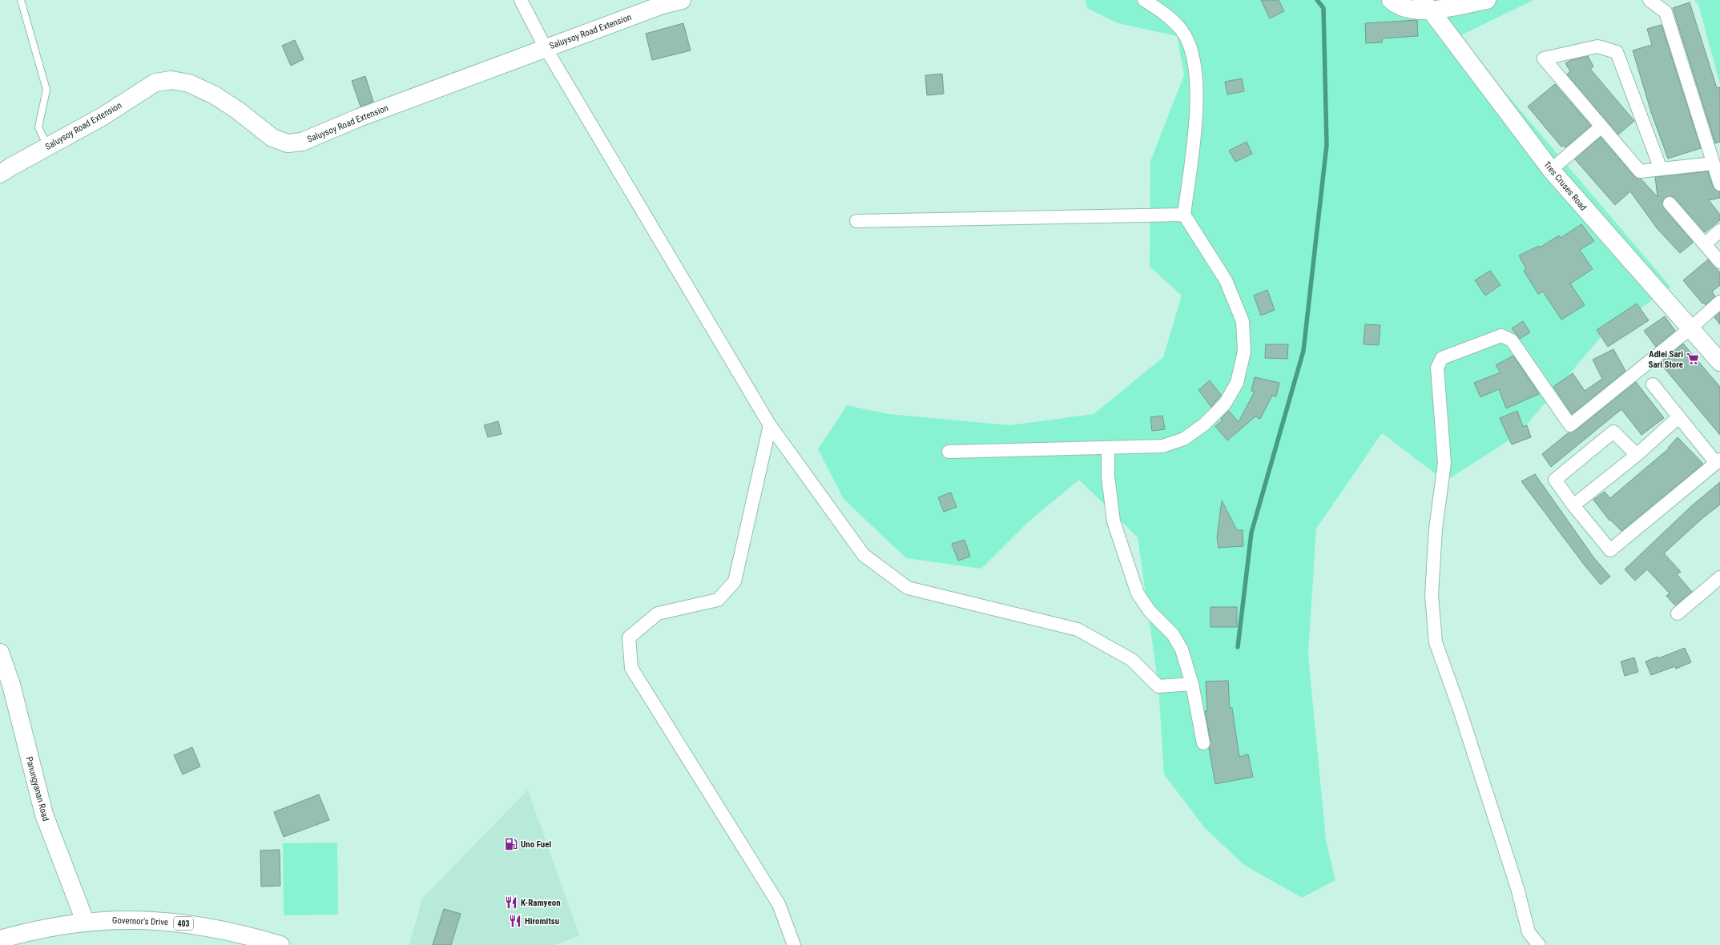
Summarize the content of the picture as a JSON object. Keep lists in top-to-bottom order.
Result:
{
  "streets": {
    "main road": [
      "Saluysoy Road Extension",
      "Tres Cruses Road",
      "Panungyanan Road",
      "Governor's Drive",
      "403"
    ]
  },
  "crossings": [
    ["Panungyanan Road", "Governor's Drive"]
  ],
  "places": {
    "supermarket": ["Adlei Sari Sari Store"],
    "fuel station": ["Uno Fuel"],
    "restaurant": ["K-Ramyeon", "Hiromitsu"]
  }
}
